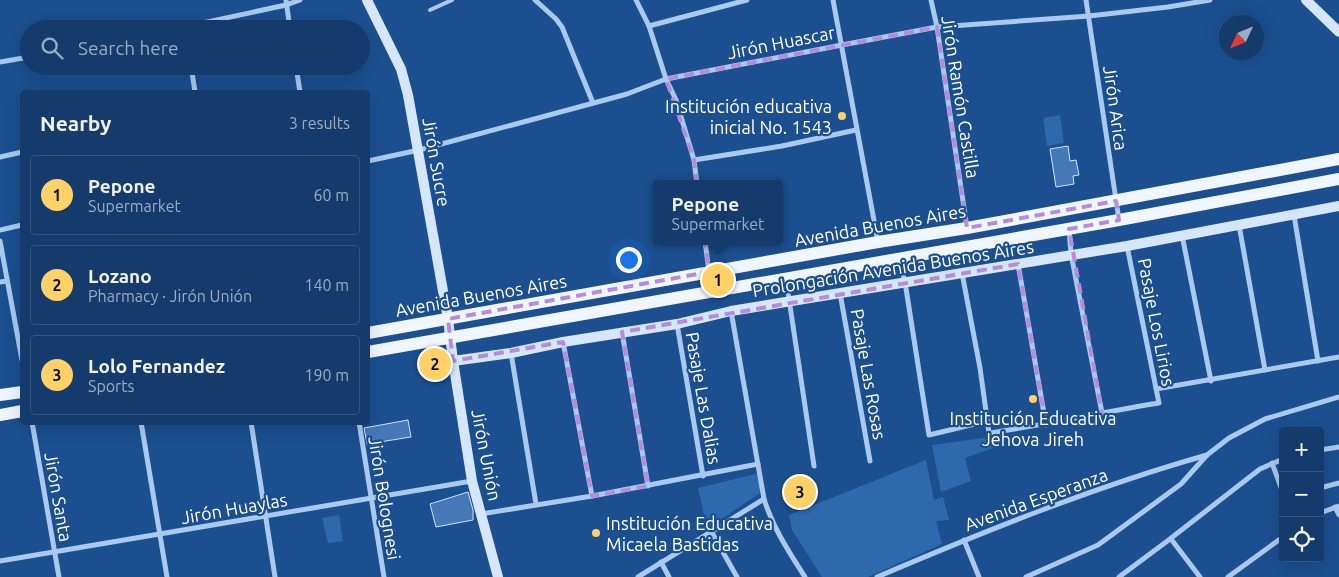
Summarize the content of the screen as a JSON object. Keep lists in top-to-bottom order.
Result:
{
  "streets": {
    "main road": ["Avenida Buenos Aires"],
    "street": [
      "Jirón Huascar",
      "Jirón Ramón Castilla",
      "Jirón Arica",
      "Jirón Sucre",
      "Prolongación Avenida Buenos Aires",
      "Pasaje Los Lirios",
      "Pasaje Las Rosas",
      "Pasaje Las Dalias",
      "Jirón Unión",
      "Jirón Santa",
      "Jirón Bolognesi",
      "Avenida Esperanza",
      "Jirón Huaylas"
    ]
  },
  "crossings": [
    ["Jirón Huascar", "Jirón Ramón Castilla"],
    ["Jirón Huascar", "Jirón Arica"],
    ["Jirón Huascar", "Jirón Sucre"],
    ["Jirón Ramón Castilla", "Avenida Buenos Aires"],
    ["Jirón Arica", "Avenida Buenos Aires"],
    ["Jirón Sucre", "Avenida Buenos Aires"],
    ["Jirón Sucre", "Jirón Unión"],
    ["Avenida Buenos Aires", "Jirón Unión"],
    ["Prolongación Avenida Buenos Aires", "Pasaje Los Lirios"],
    ["Prolongación Avenida Buenos Aires", "Pasaje Las Rosas"],
    ["Prolongación Avenida Buenos Aires", "Pasaje Las Dalias"],
    ["Prolongación Avenida Buenos Aires", "Jirón Unión"],
    ["Jirón Unión", "Jirón Huaylas"],
    ["Jirón Santa", "Jirón Huaylas"],
    ["Jirón Bolognesi", "Jirón Huaylas"]
  ],
  "places": ["Institución educativa inicial No. 1543", "Institución Educativa Jehova Jireh", "Institución Educativa Micaela Bastidas"],
  "north": "bottom left",
  "page": {
    "search": "Search here",
    "heading": ["Nearby", "3 results"],
    "list": [
      {
        "mark": "1",
        "name": "Pepone",
        "note": "Supermarket",
        "value": "60 m"
      },
      {
        "mark": "2",
        "name": "Lozano",
        "note": "Pharmacy · Jirón Unión",
        "value": "140 m"
      },
      {
        "mark": "3",
        "name": "Lolo Fernandez",
        "note": "Sports",
        "value": "190 m"
      }
    ],
    "popup": ["Pepone", "Supermarket"],
    "pins": ["1", "2", "3"],
    "map_buttons": ["+", "−"]
  }
}
